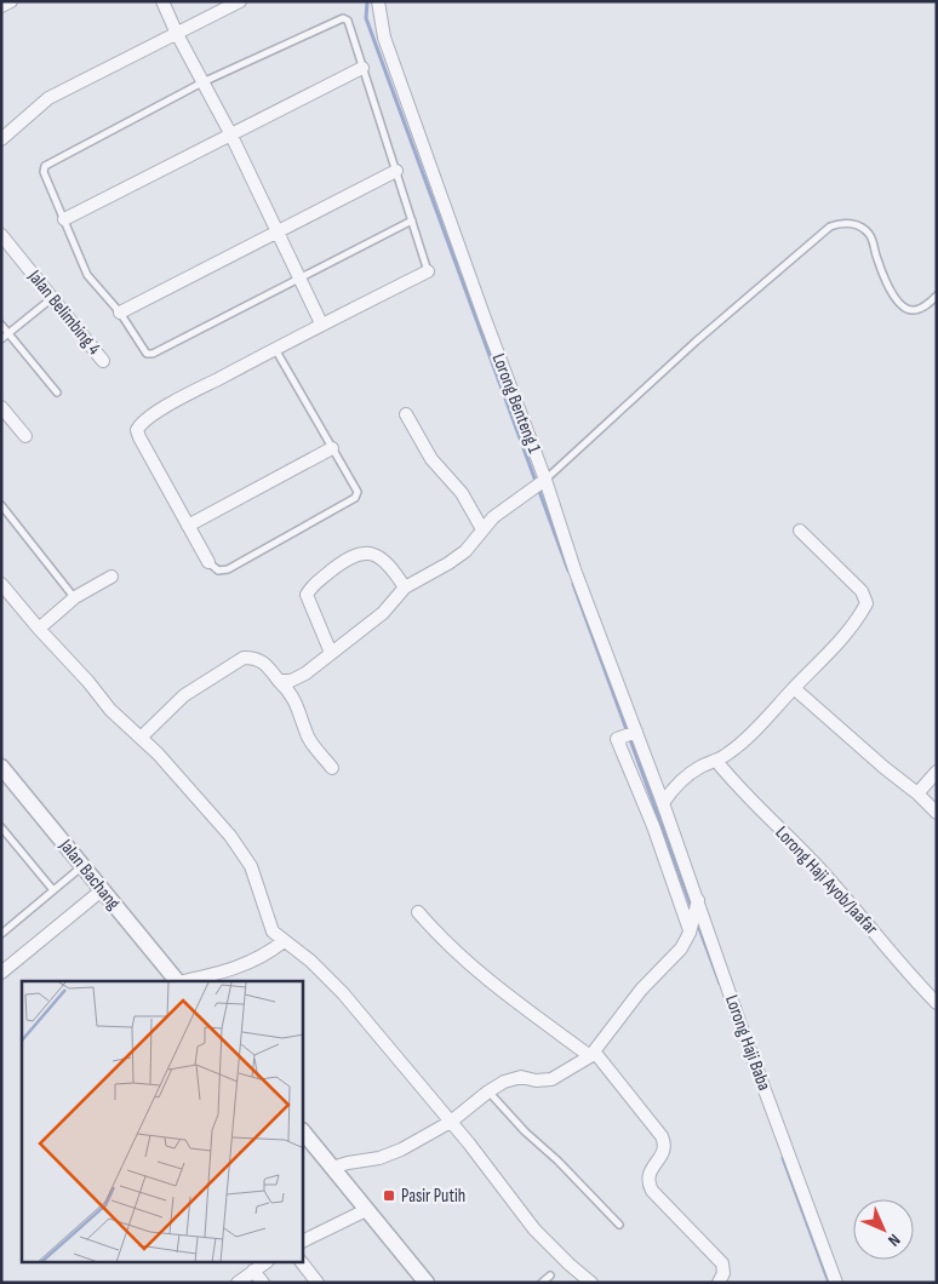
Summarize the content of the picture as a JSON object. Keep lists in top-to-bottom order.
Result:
{
  "streets": {
    "street": [
      "Jalan Belimbing 4",
      "Lorong Benteng 1",
      "Jalan Bachang",
      "Lorong Haji Ayob/Jaafar",
      "Lorong Haji Baba"
    ]
  },
  "crossings": [
    ["Lorong Benteng 1", "Lorong Haji Baba"]
  ],
  "places": {
    "transit": ["Pasir Putih"]
  },
  "north": "bottom right"
}
